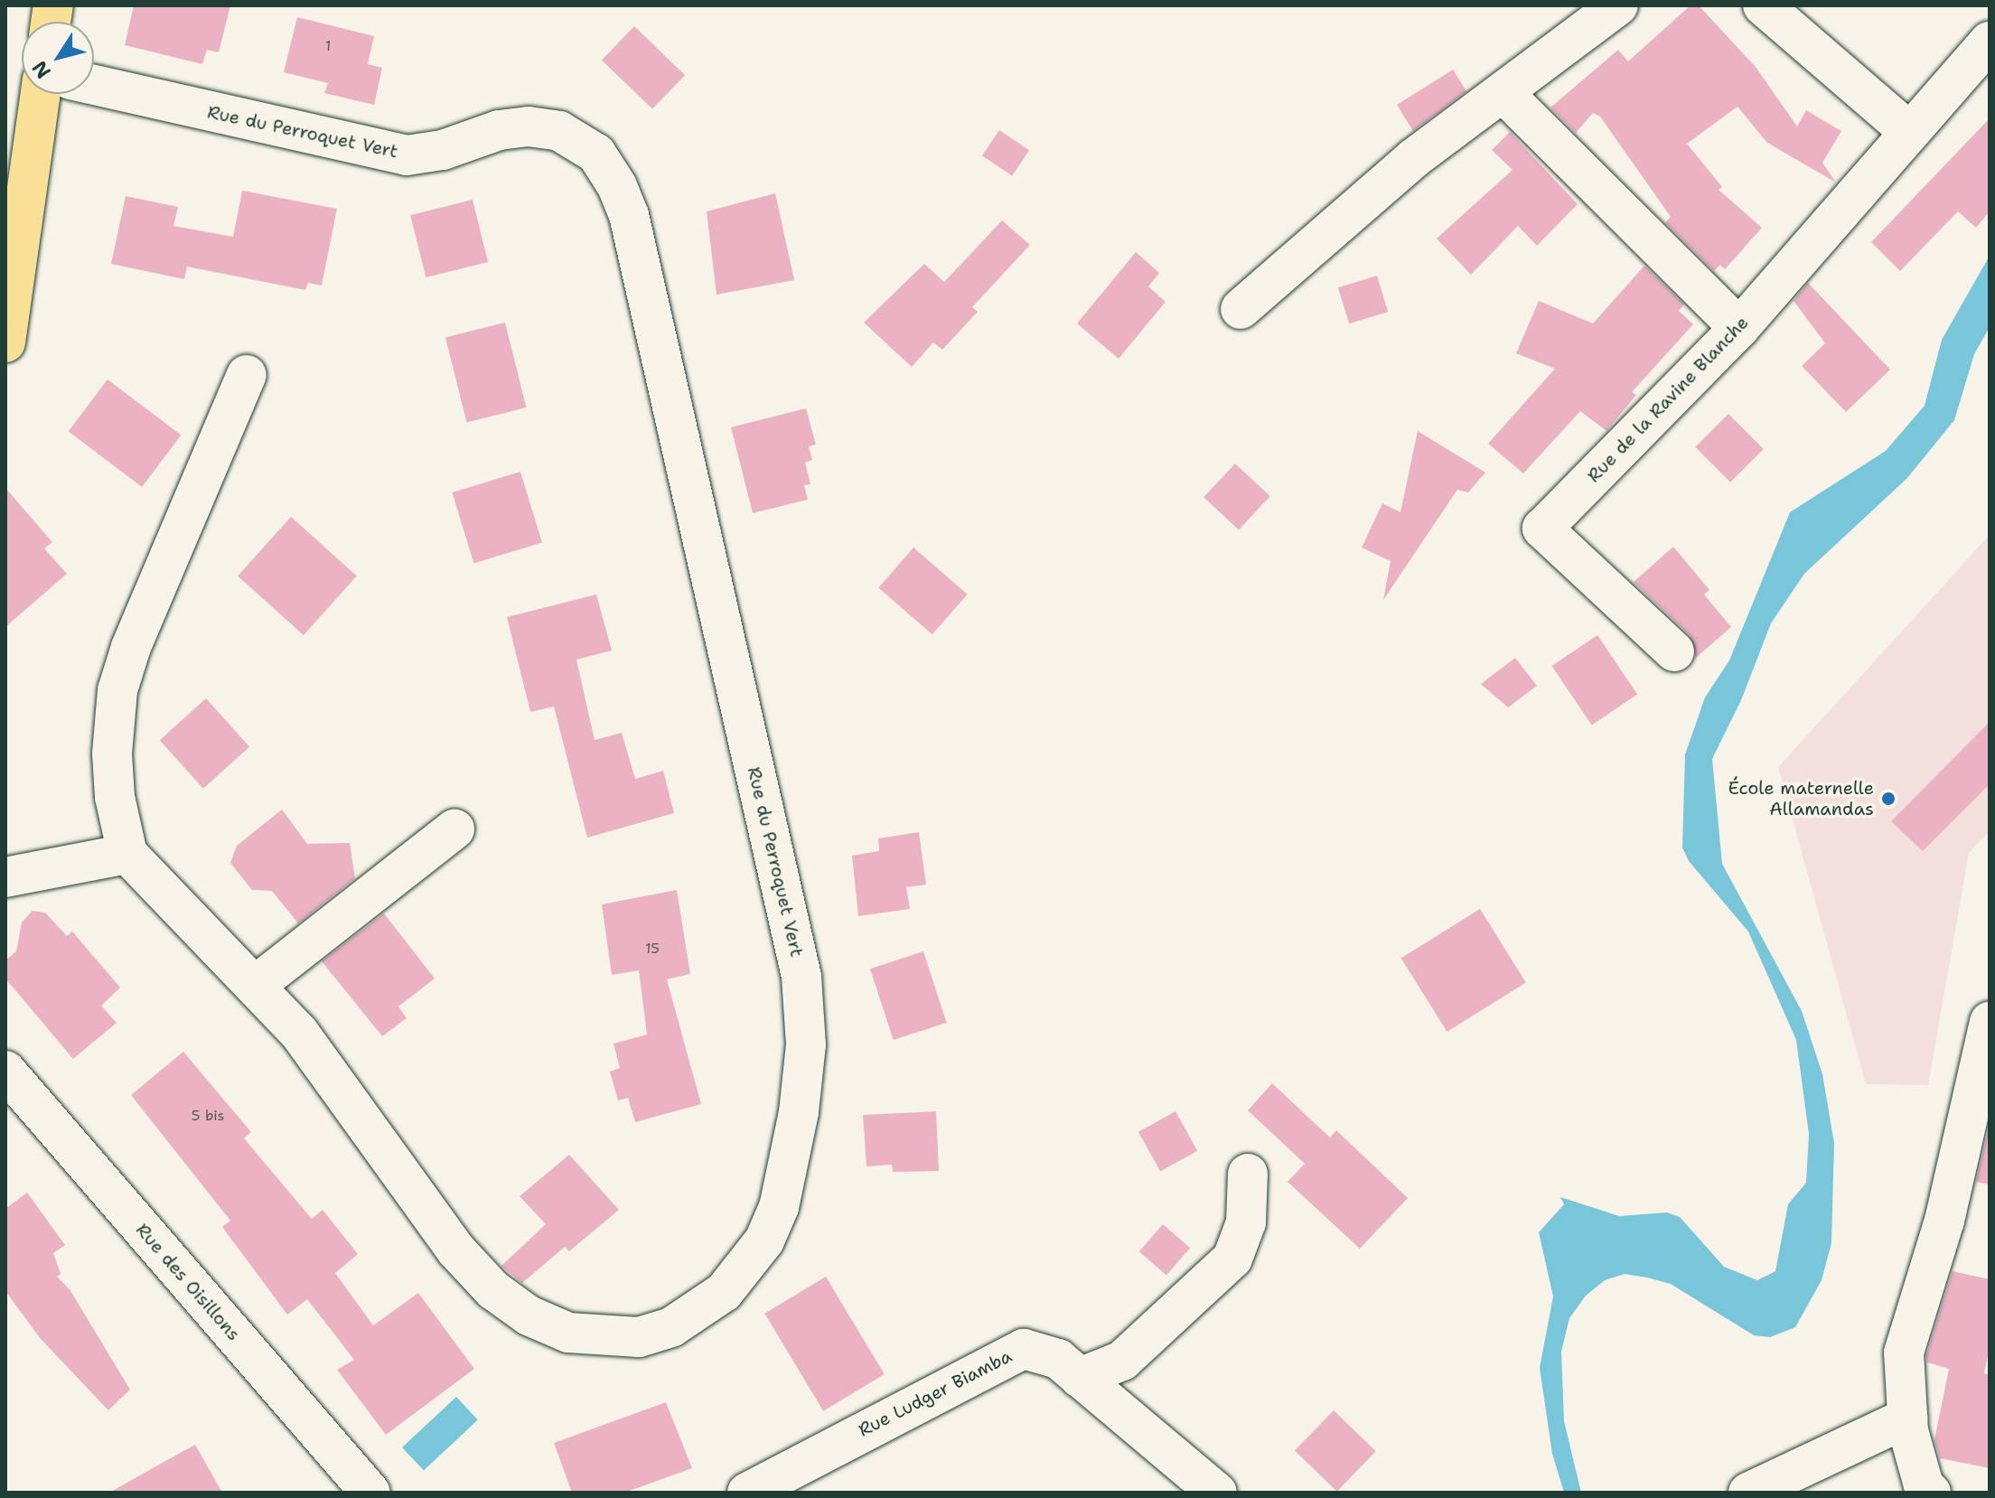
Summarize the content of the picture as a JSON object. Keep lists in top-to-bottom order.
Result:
{
  "streets": {
    "street": [
      "Rue du Perroquet Vert",
      "Rue de la Ravine Blanche",
      "Rue des Oisillons",
      "Rue Ludger Biamba"
    ]
  },
  "places": ["École maternelle Allamandas"],
  "house_numbers": ["1", "15", "5 bis"],
  "north": "bottom left"
}
